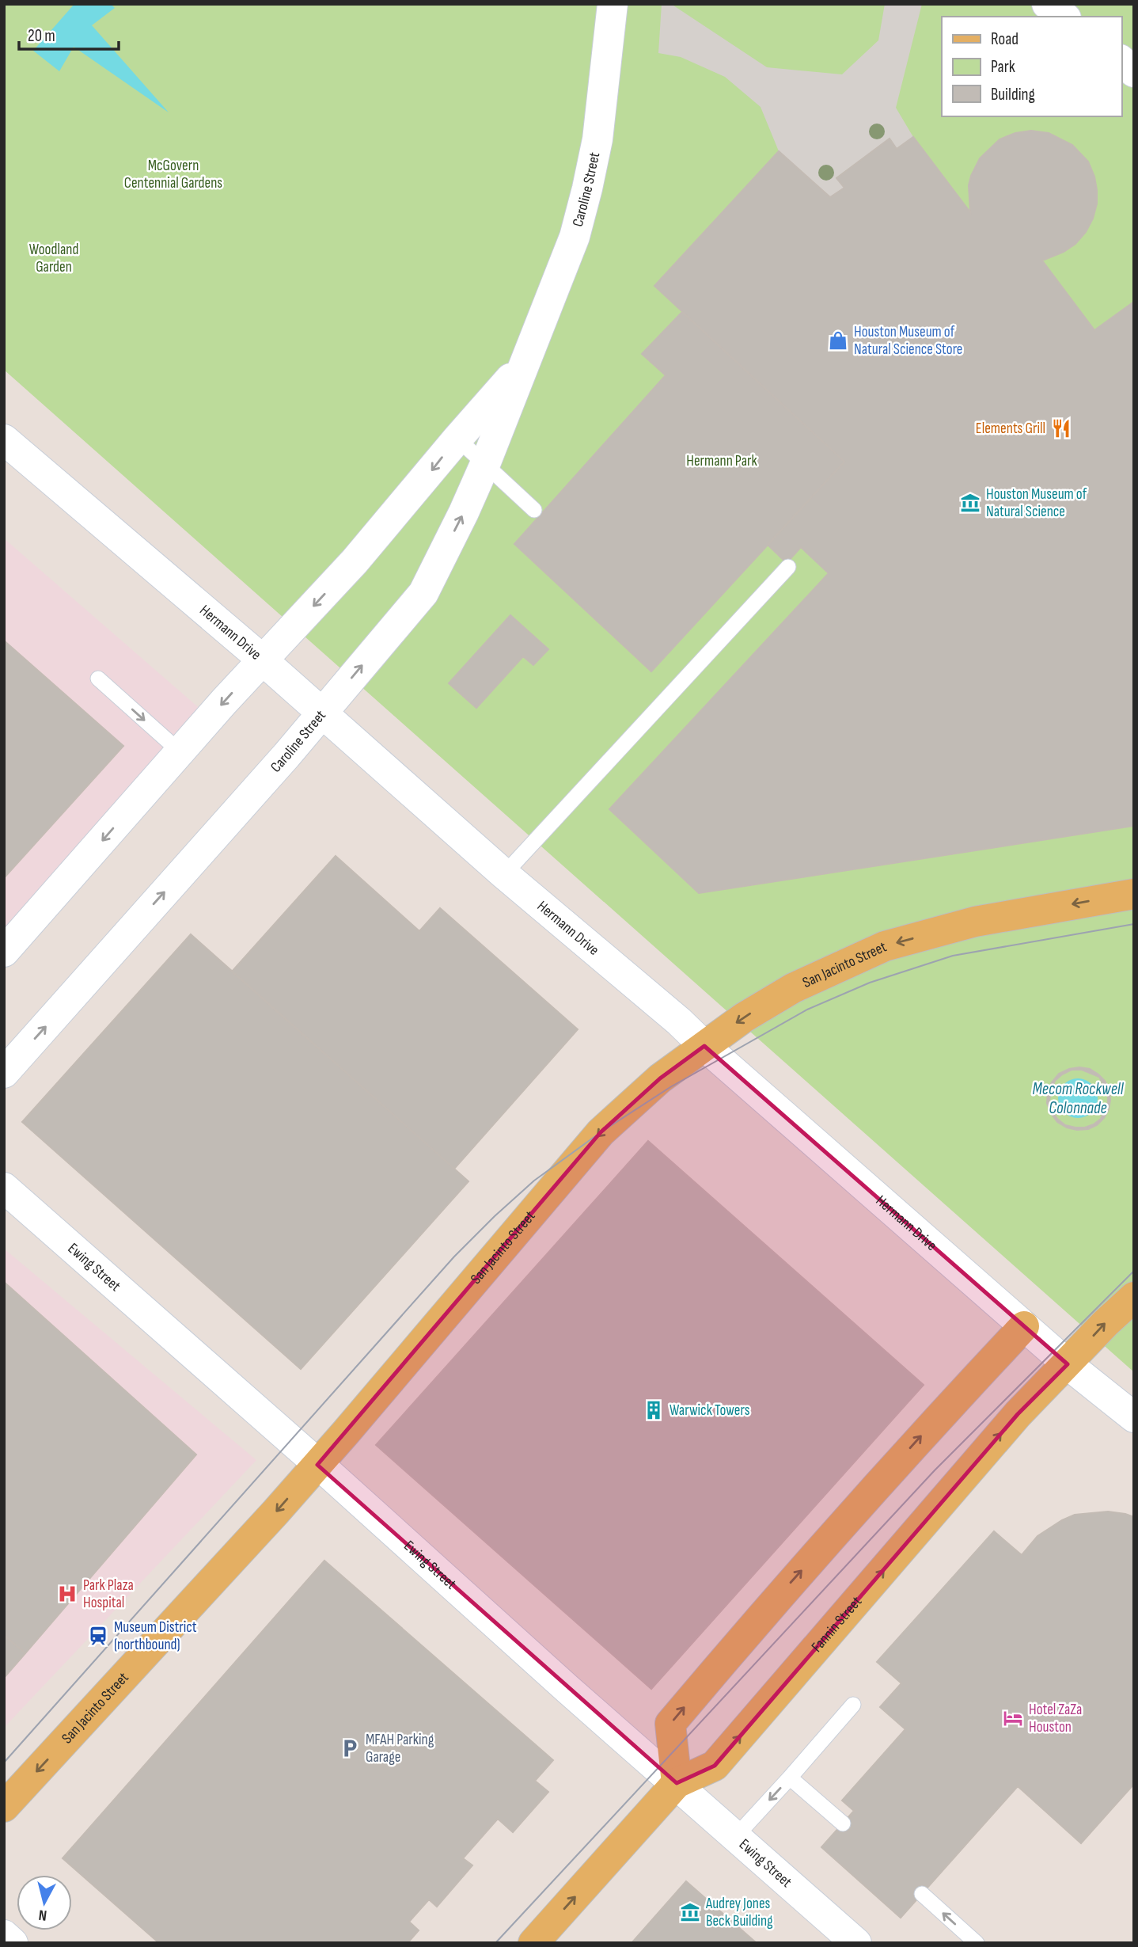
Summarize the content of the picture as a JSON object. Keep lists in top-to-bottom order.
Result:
{
  "streets": {
    "main road": ["San Jacinto Street", "Fannin Street"],
    "street": ["Caroline Street", "Hermann Drive", "Ewing Street"]
  },
  "crossings": [
    ["Caroline Street", "Hermann Drive"],
    ["Hermann Drive", "San Jacinto Street"],
    ["Hermann Drive", "Fannin Street"],
    ["San Jacinto Street", "Ewing Street"],
    ["Ewing Street", "Fannin Street"]
  ],
  "one_way": ["San Jacinto Street"],
  "water": ["Mecom Rockwell Colonnade"],
  "parks": ["McGovern Centennial Gardens", "Woodland Garden", "Hermann Park"],
  "places": {
    "shop": ["Houston Museum of Natural Science Store"],
    "restaurant": ["Elements Grill"],
    "museum": ["Houston Museum of Natural Science", "Audrey Jones Beck Building"],
    "building": ["Warwick Towers"],
    "hospital": ["Park Plaza Hospital"],
    "station": ["Museum District (northbound)"],
    "hotel": ["Hotel ZaZa Houston"],
    "parking": ["MFAH Parking Garage"]
  },
  "legend": ["Road", "Park", "Building"],
  "scale_bar": "20 m",
  "north": "bottom"
}
